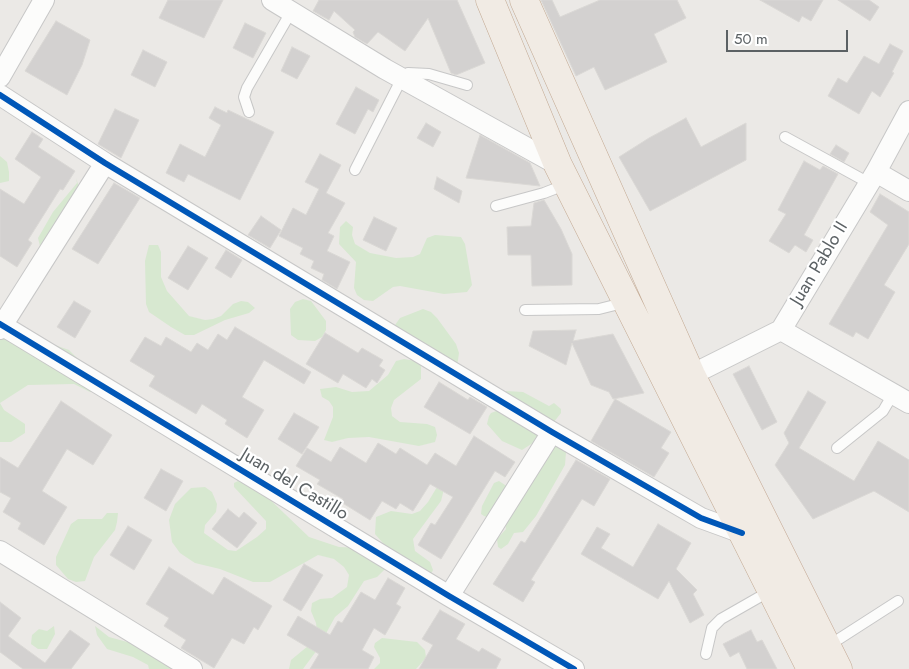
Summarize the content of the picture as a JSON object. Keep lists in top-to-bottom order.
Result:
{
  "streets": {
    "street": ["Juan Pablo II", "Juan del Castillo"]
  },
  "scale_bar": "50 m"
}
